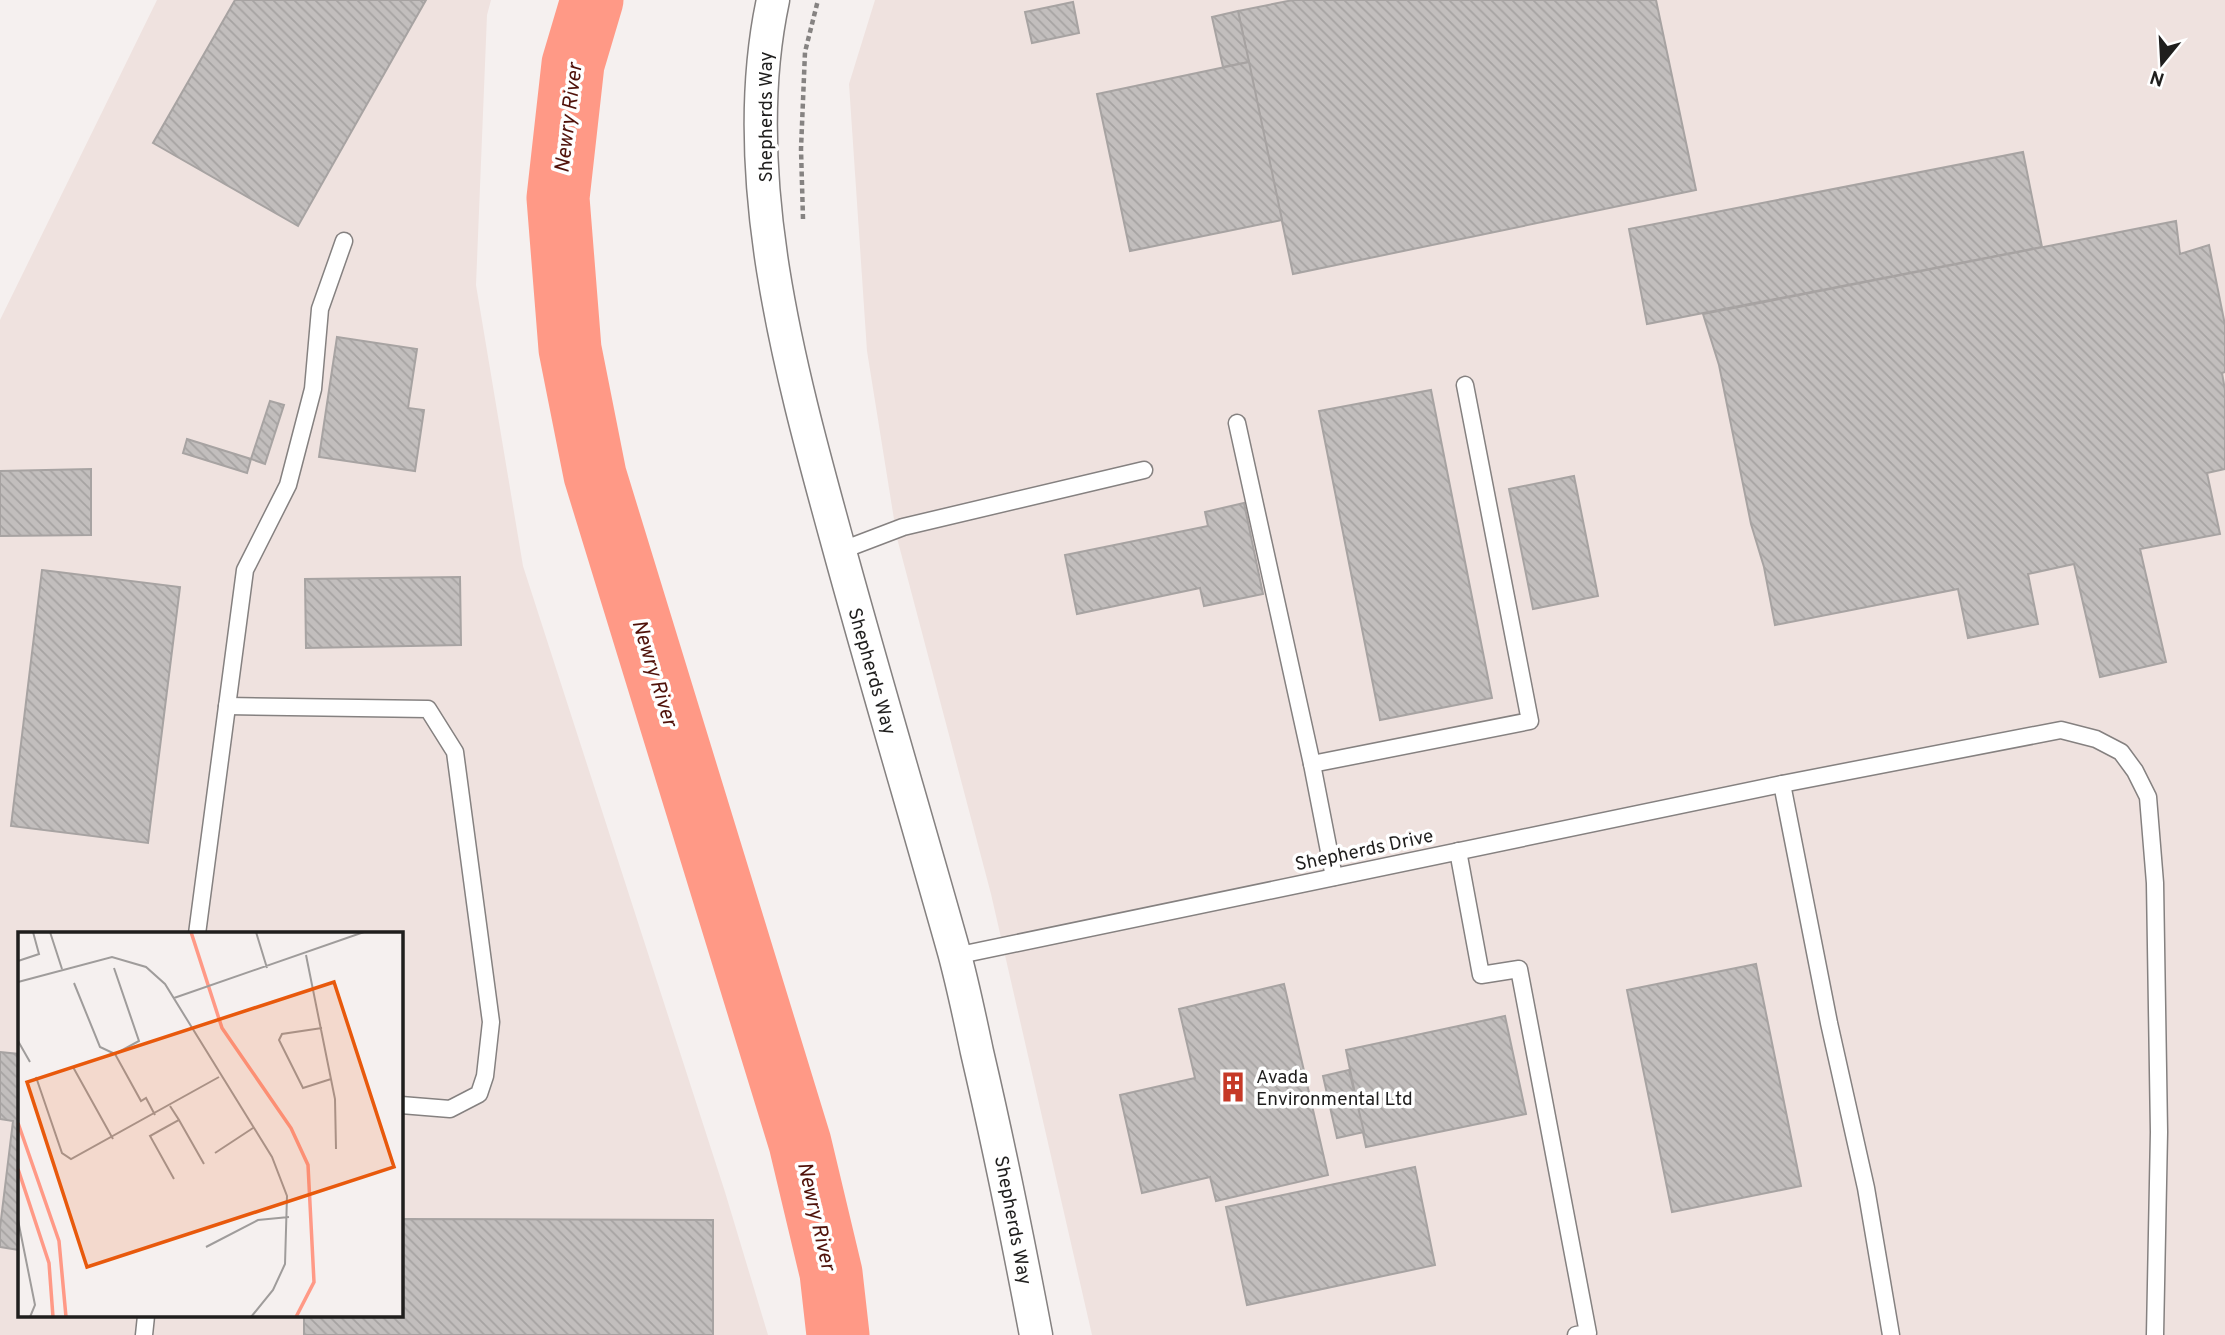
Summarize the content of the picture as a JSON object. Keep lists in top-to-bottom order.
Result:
{
  "streets": {
    "street": ["Shepherds Way"],
    "lane": ["Shepherds Drive"]
  },
  "crossings": [
    ["Shepherds Way", "Shepherds Drive"]
  ],
  "water": ["Newry River"],
  "places": {
    "building": ["Avada Environmental Ltd"]
  },
  "north": "bottom"
}
